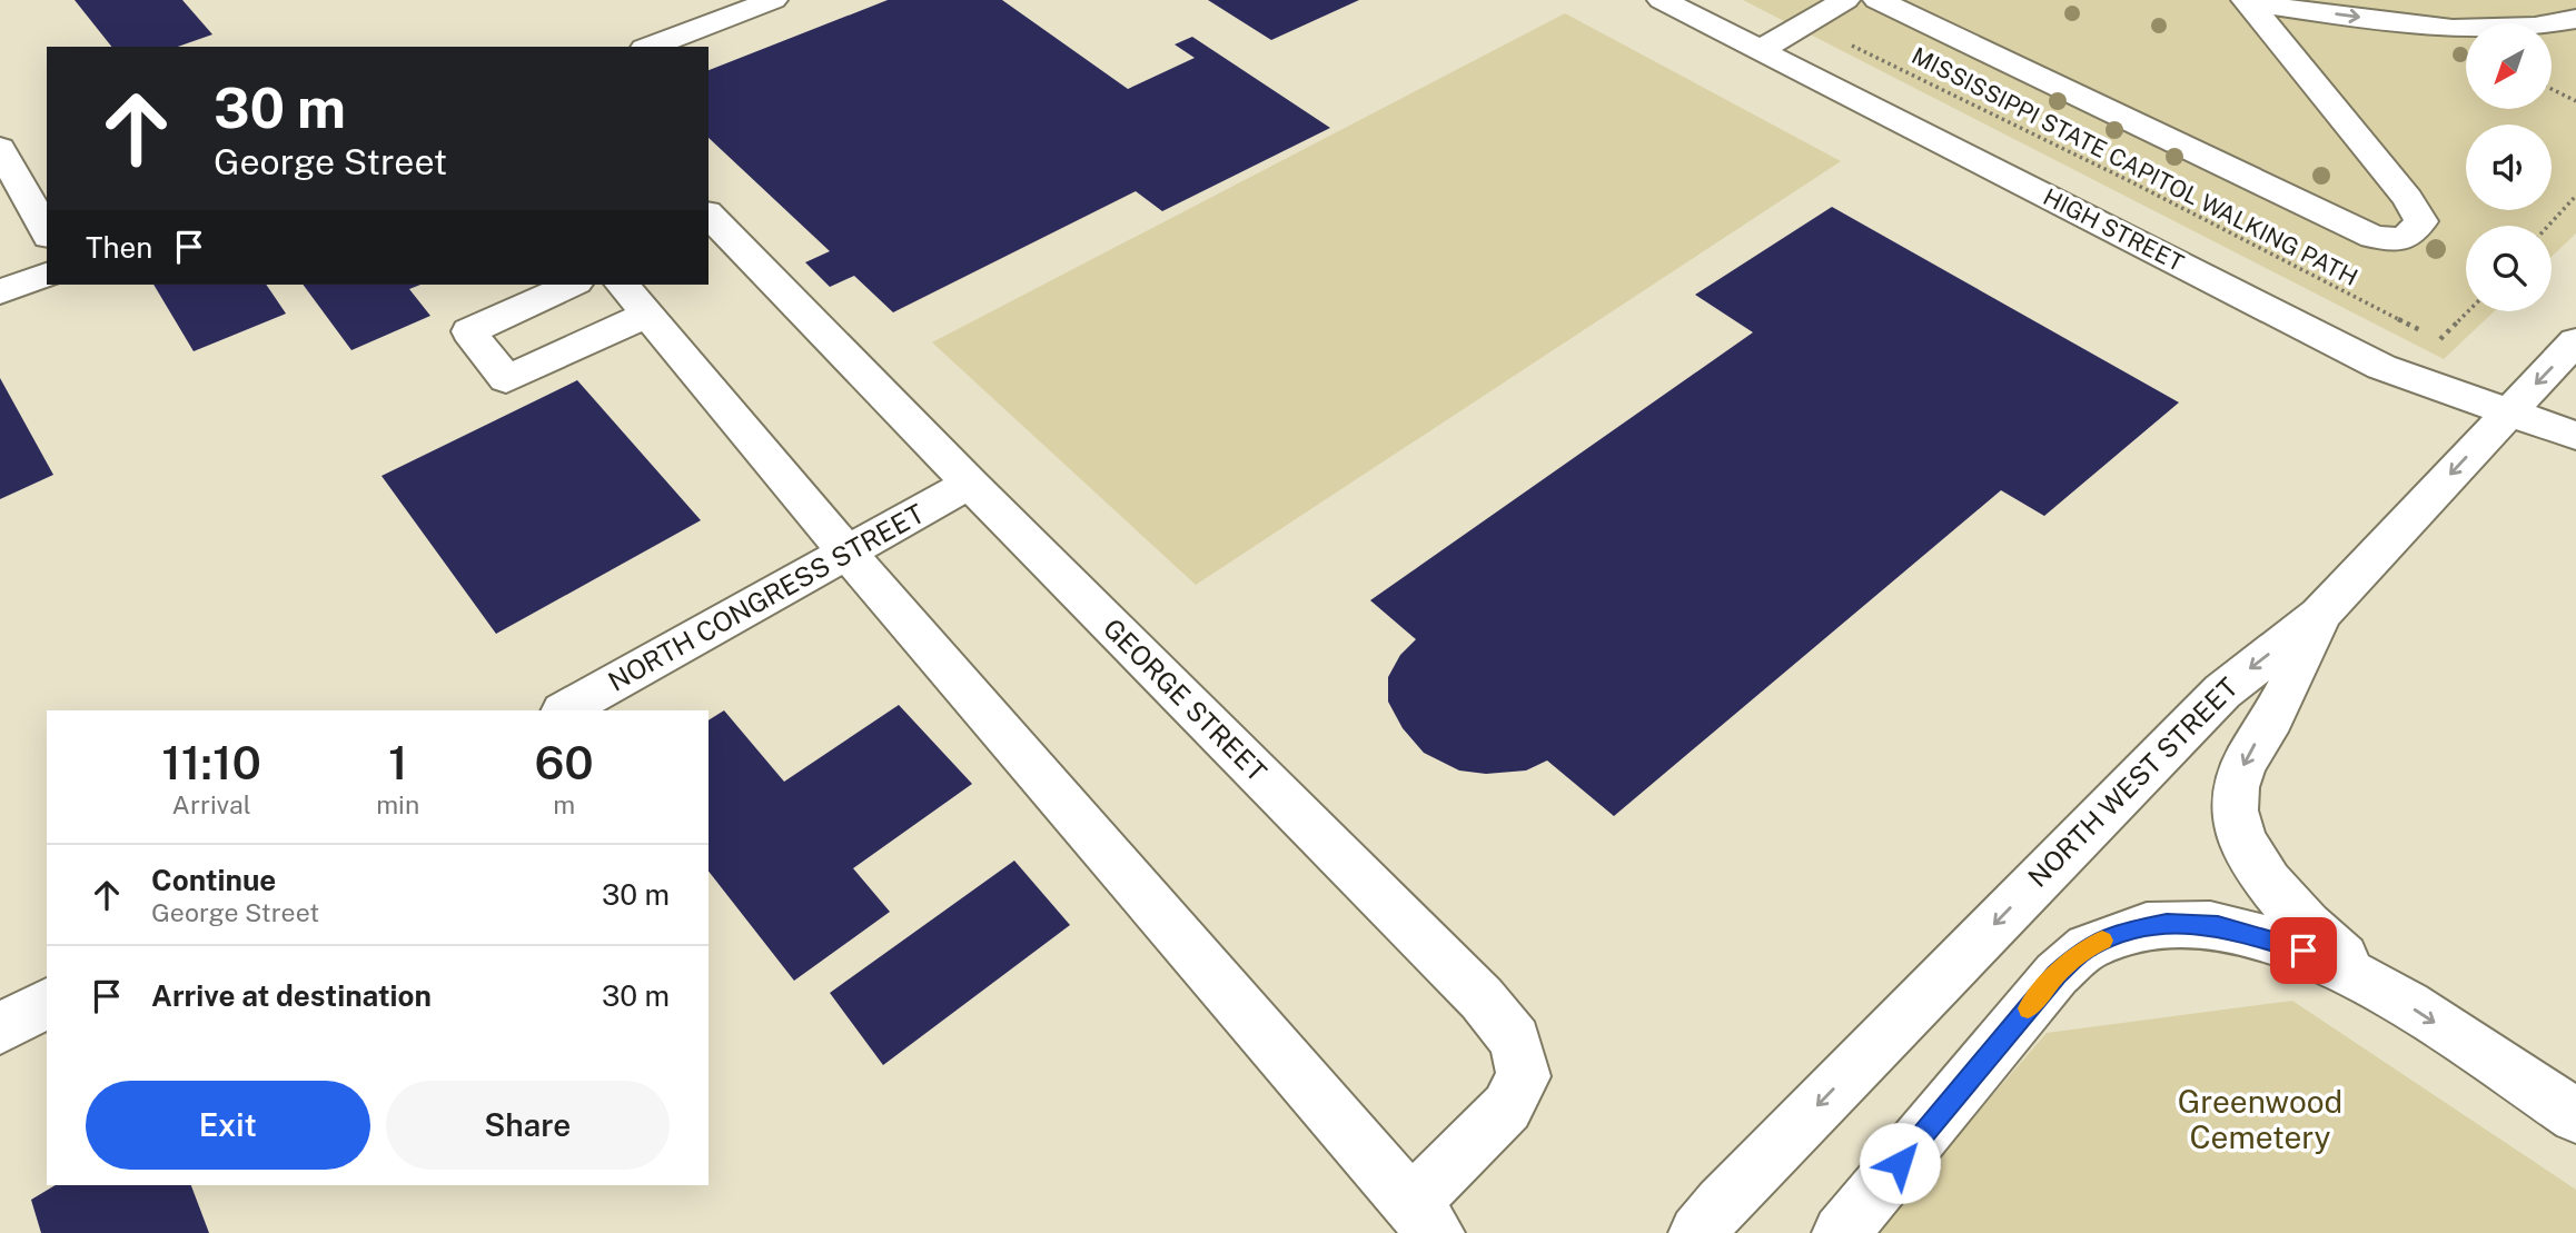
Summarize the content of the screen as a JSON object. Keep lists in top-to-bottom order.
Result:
{
  "streets": {
    "street": [
      "HIGH STREET",
      "NORTH CONGRESS STREET",
      "GEORGE STREET",
      "NORTH WEST STREET"
    ],
    "path": ["MISSISSIPPI STATE CAPITOL WALKING PATH"]
  },
  "crossings": [
    ["HIGH STREET", "NORTH WEST STREET"],
    ["NORTH CONGRESS STREET", "GEORGE STREET"]
  ],
  "one_way": ["NORTH WEST STREET"],
  "parks": ["Greenwood Cemetery"],
  "north": "bottom left",
  "page": {
    "turn": ["30 m", "George Street"],
    "then": "Then",
    "eta": [
      "11:10",
      "Arrival",
      "1",
      "min",
      "60",
      "m"
    ],
    "list": [
      {
        "name": "Continue",
        "note": "George Street",
        "value": "30 m"
      },
      {
        "name": "Arrive at destination",
        "value": "30 m"
      }
    ],
    "buttons": ["Exit", "Share"]
  }
}
